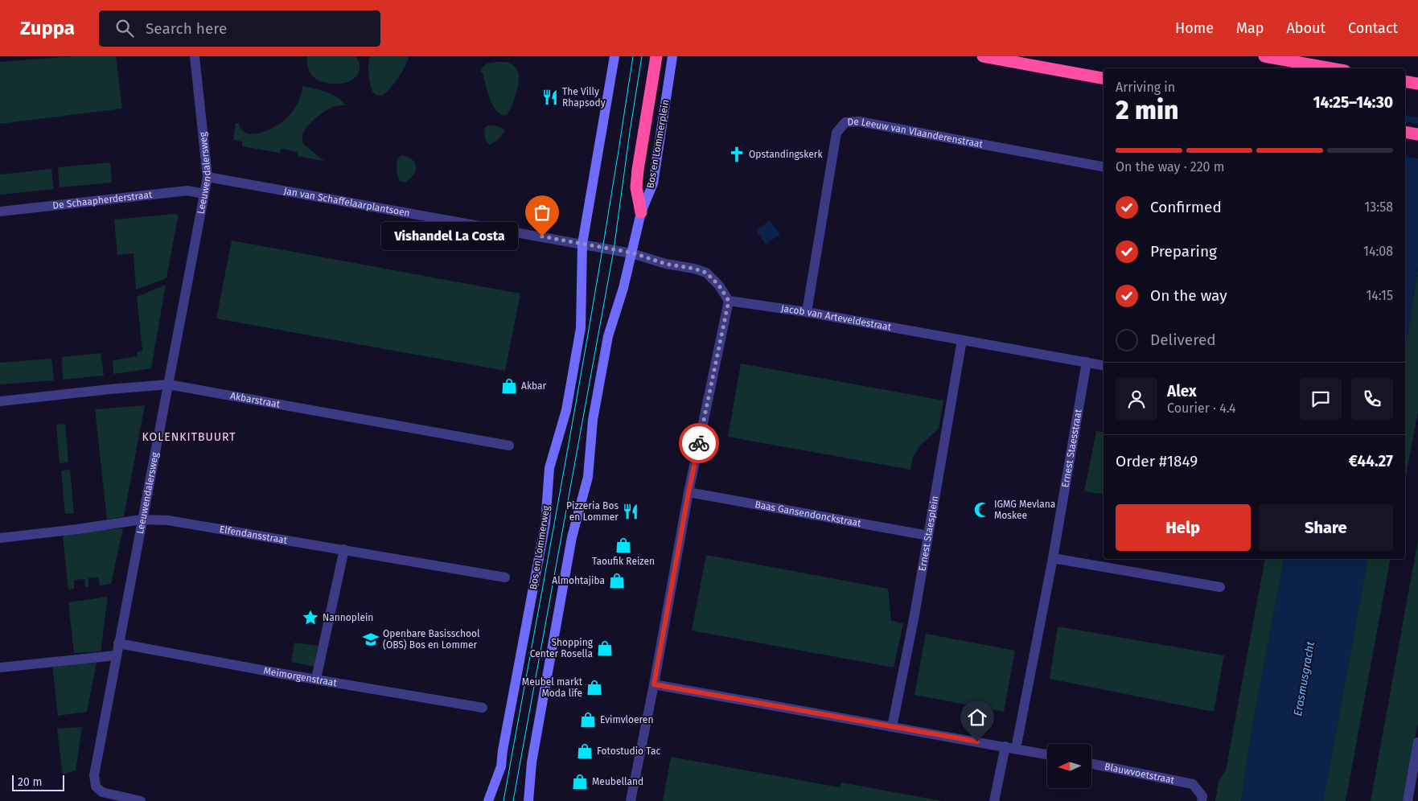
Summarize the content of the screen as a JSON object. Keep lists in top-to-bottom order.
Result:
{
  "streets": {
    "main road": ["Bos en Lommerplein", "Bos en Lommerweg"],
    "street": [
      "De Leeuw van Vlaanderenstraat",
      "Leeuwendalersweg",
      "De Schaapherderstraat",
      "Jan van Schaffelaarplantsoen",
      "Jacob van Arteveldestraat",
      "Akbarstraat",
      "Ernest Staesstraat",
      "Baas Gansendonckstraat",
      "Elfendansstraat",
      "Ernest Staesplein",
      "Meimorgenstraat",
      "Blauwvoetstraat"
    ]
  },
  "crossings": [
    ["De Leeuw van Vlaanderenstraat", "Jacob van Arteveldestraat"],
    ["Leeuwendalersweg", "De Schaapherderstraat"],
    ["Leeuwendalersweg", "Jan van Schaffelaarplantsoen"],
    ["Leeuwendalersweg", "Akbarstraat"],
    ["Leeuwendalersweg", "Elfendansstraat"],
    ["Leeuwendalersweg", "Meimorgenstraat"],
    ["Jan van Schaffelaarplantsoen", "Bos en Lommerweg"],
    ["Jacob van Arteveldestraat", "Ernest Staesstraat"],
    ["Jacob van Arteveldestraat", "Ernest Staesplein"],
    ["Baas Gansendonckstraat", "Ernest Staesplein"]
  ],
  "districts": ["KOLENKITBUURT"],
  "water": ["Erasmusgracht"],
  "places": {
    "restaurant": ["The Villy Rhapsody", "Pizzeria Bos en Lommer"],
    "church": ["Opstandingskerk"],
    "other": ["Vishandel La Costa"],
    "shop": [
      "Akbar",
      "Taoufik Reizen",
      "Almohtajiba",
      "Shopping Center Rosella",
      "Meubel markt Moda life",
      "Evimvloeren",
      "Fotostudio Tac",
      "Meubelland"
    ],
    "mosque": ["IGMG Mevlana Moskee"],
    "place": ["Nannoplein"],
    "school or university": ["Openbare Basisschool (OBS) Bos en Lommer"]
  },
  "scale_bar": "20 m",
  "north": "left",
  "page": {
    "header": "Zuppa",
    "search": "Search here",
    "nav": [
      "Home",
      "Map",
      "About",
      "Contact"
    ],
    "heading": ["2 min", "Arriving in", "14:25–14:30"],
    "panel": [
      "Alex",
      "Courier · 4.4",
      "Order #1849",
      "€44.27"
    ],
    "bar": "On the way · 220 m",
    "list": [
      ["Confirmed", "13:58"],
      ["Preparing", "14:08"],
      ["On the way", "14:15"],
      "Delivered"
    ],
    "bubble": "Vishandel La Costa",
    "buttons": ["Help", "Share"],
    "scale": "20 m"
  }
}
